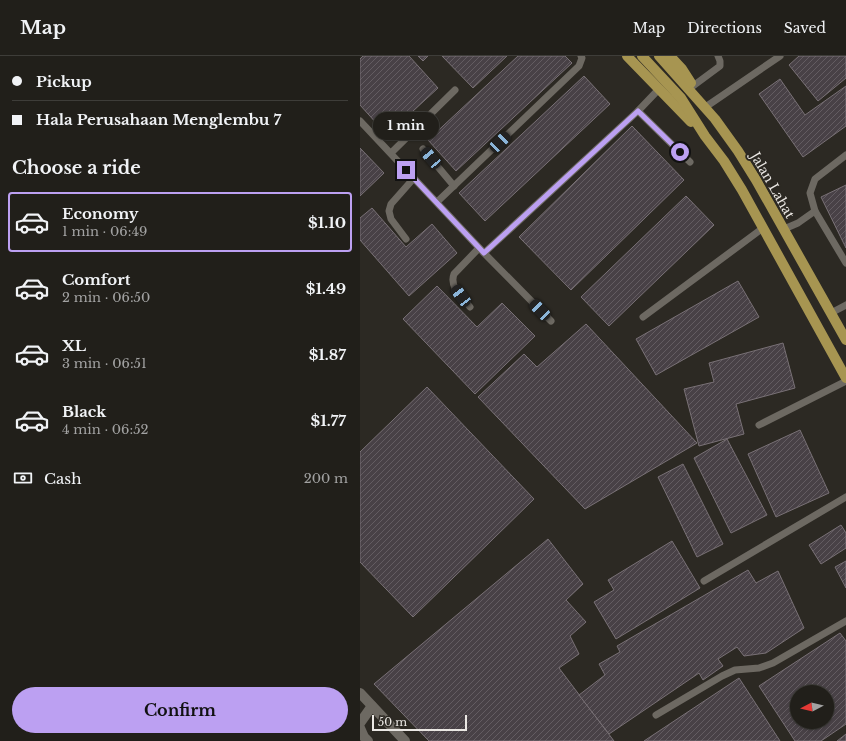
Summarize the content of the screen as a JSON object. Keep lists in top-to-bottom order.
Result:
{
  "streets": {
    "main road": ["Jalan Lahat"]
  },
  "scale_bar": "50 m",
  "north": "left",
  "page": {
    "header": "Map",
    "nav": ["Map", "Directions", "Saved"],
    "banner": ["Pickup", "Hala Perusahaan Menglembu 7"],
    "bubble": "1 min",
    "heading": "Choose a ride",
    "list": [
      {
        "name": "Economy",
        "note": "1 min · 06:49",
        "value": "$1.10"
      },
      {
        "name": "Comfort",
        "note": "2 min · 06:50",
        "value": "$1.49"
      },
      {
        "name": "XL",
        "note": "3 min · 06:51",
        "value": "$1.87"
      },
      {
        "name": "Black",
        "note": "4 min · 06:52",
        "value": "$1.77"
      }
    ],
    "pay": ["Cash", "200 m"],
    "buttons": "Confirm",
    "scale": "50 m"
  }
}
